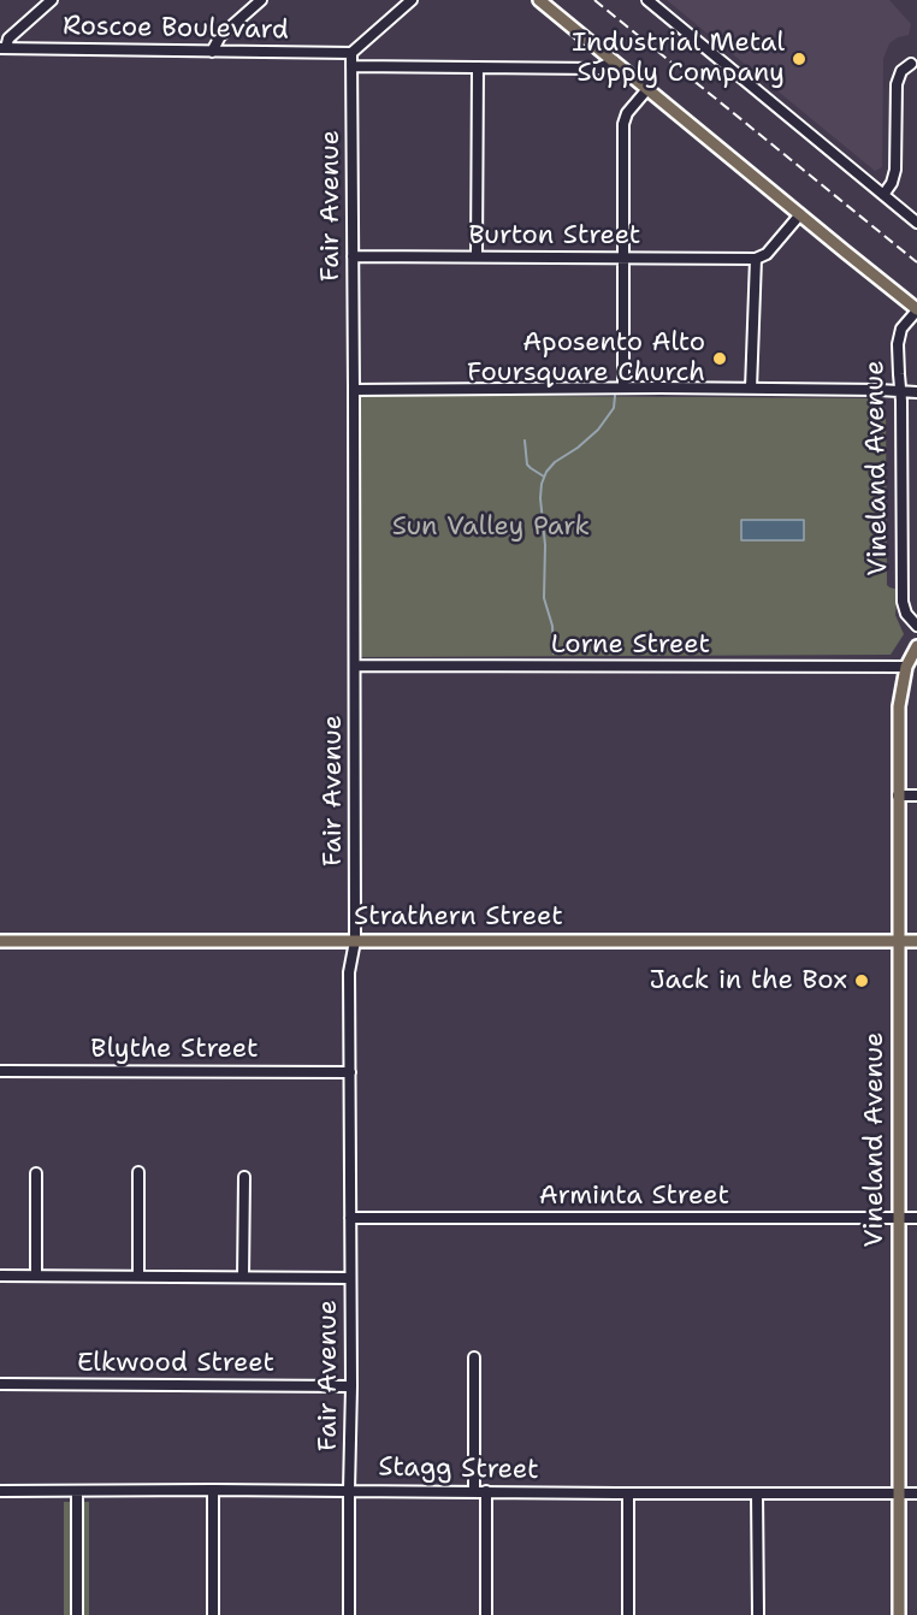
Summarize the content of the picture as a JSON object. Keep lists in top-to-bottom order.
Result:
{
  "streets": {
    "main road": ["Vineland Avenue", "Strathern Street"],
    "street": [
      "Roscoe Boulevard",
      "Fair Avenue",
      "Burton Street",
      "Lorne Street",
      "Blythe Street",
      "Arminta Street",
      "Elkwood Street",
      "Stagg Street"
    ]
  },
  "crossings": [
    ["Roscoe Boulevard", "Fair Avenue"],
    ["Fair Avenue", "Burton Street"],
    ["Fair Avenue", "Lorne Street"],
    ["Fair Avenue", "Strathern Street"],
    ["Fair Avenue", "Blythe Street"],
    ["Fair Avenue", "Arminta Street"],
    ["Fair Avenue", "Elkwood Street"],
    ["Fair Avenue", "Stagg Street"],
    ["Vineland Avenue", "Lorne Street"],
    ["Vineland Avenue", "Strathern Street"],
    ["Vineland Avenue", "Arminta Street"],
    ["Vineland Avenue", "Stagg Street"]
  ],
  "parks": ["Sun Valley Park"],
  "places": ["Industrial Metal Supply Company", "Aposento Alto Foursquare Church", "Jack in the Box"]
}
